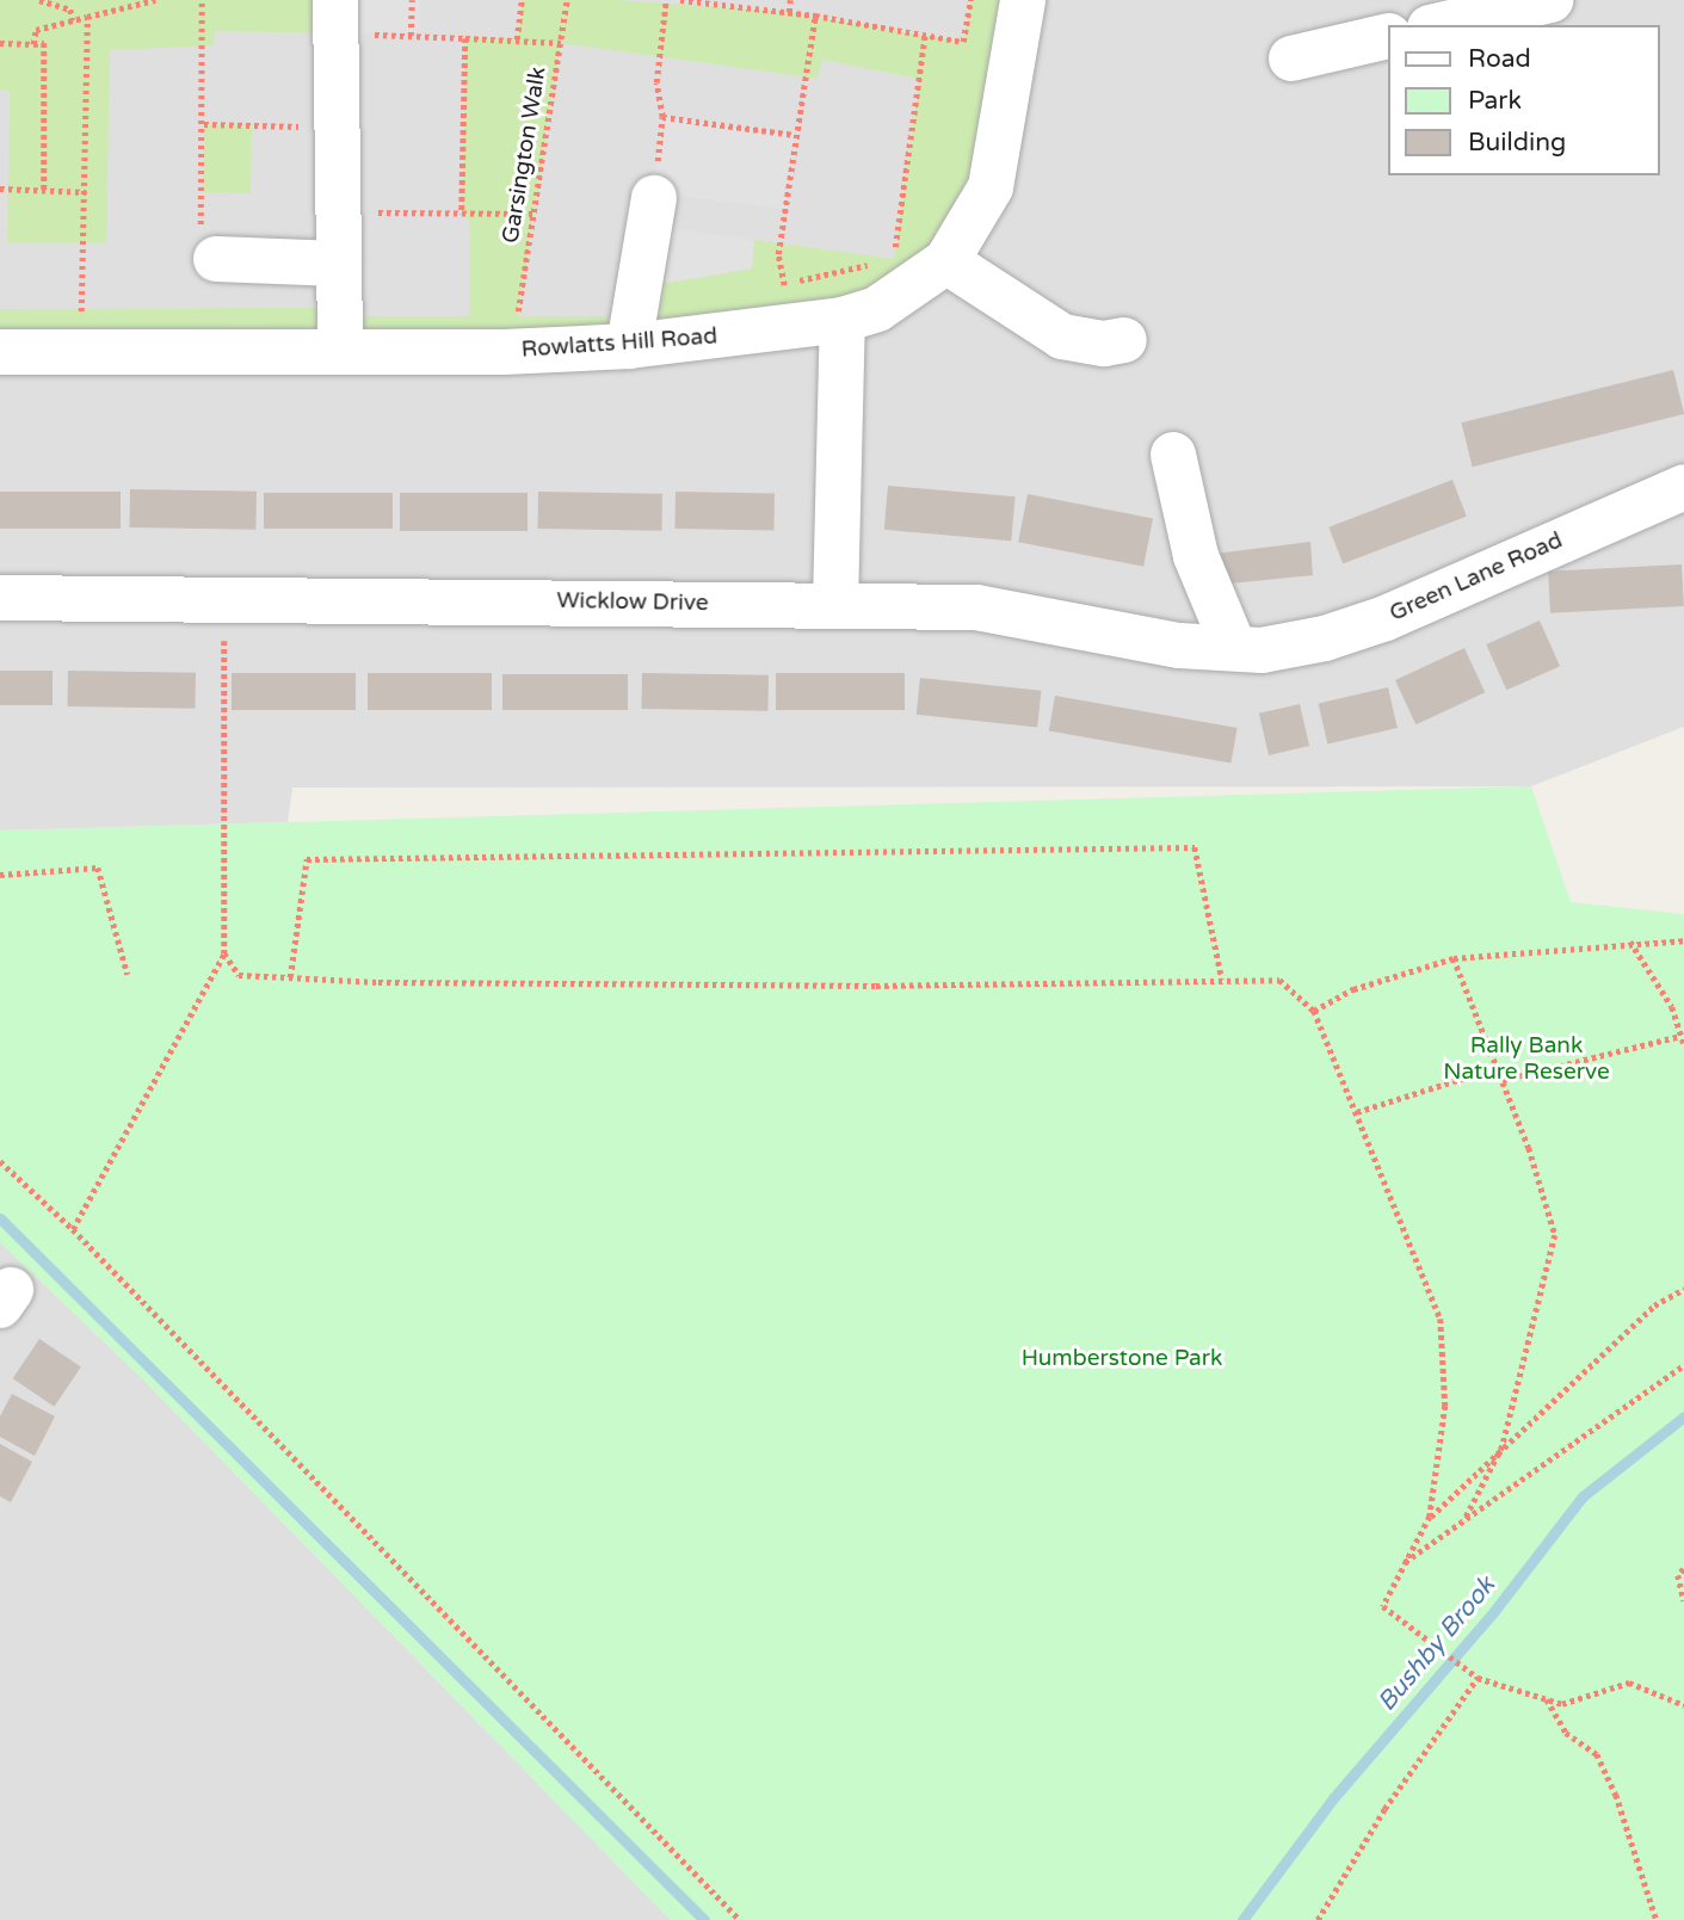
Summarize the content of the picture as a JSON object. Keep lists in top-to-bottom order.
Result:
{
  "streets": {
    "street": ["Rowlatts Hill Road", "Green Lane Road", "Wicklow Drive"],
    "path": ["Garsington Walk"]
  },
  "crossings": [
    ["Green Lane Road", "Wicklow Drive"]
  ],
  "water": ["Bushby Brook"],
  "parks": ["Rally Bank Nature Reserve", "Humberstone Park"],
  "legend": ["Road", "Park", "Building"]
}
